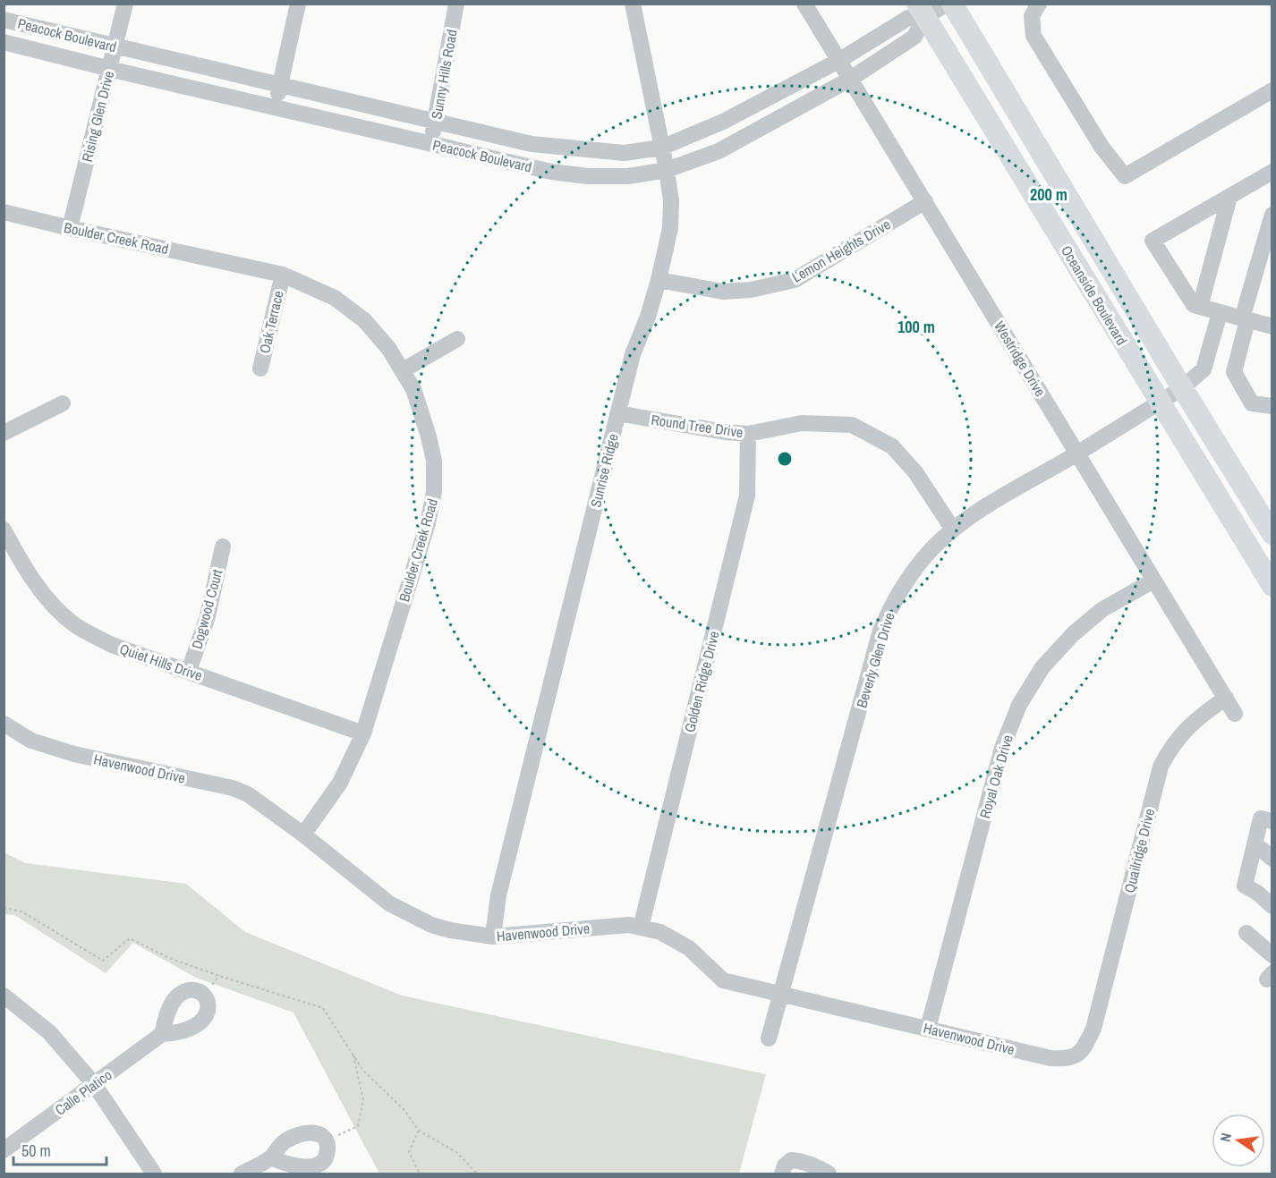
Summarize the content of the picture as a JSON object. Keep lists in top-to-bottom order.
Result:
{
  "streets": {
    "main road": ["Oceanside Boulevard"],
    "street": [
      "Peacock Boulevard",
      "Sunny Hills Road",
      "Rising Glen Drive",
      "Boulder Creek Road",
      "Lemon Heights Drive",
      "Oak Terrace",
      "Westridge Drive",
      "Round Tree Drive",
      "Sunrise Ridge",
      "Dogwood Court",
      "Beverly Glen Drive",
      "Quiet Hills Drive",
      "Golden Ridge Drive",
      "Havenwood Drive",
      "Royal Oak Drive",
      "Quailridge Drive",
      "Calle Platico"
    ]
  },
  "crossings": [
    ["Peacock Boulevard", "Sunny Hills Road"],
    ["Peacock Boulevard", "Rising Glen Drive"],
    ["Peacock Boulevard", "Oceanside Boulevard"],
    ["Peacock Boulevard", "Westridge Drive"],
    ["Peacock Boulevard", "Sunrise Ridge"],
    ["Rising Glen Drive", "Boulder Creek Road"],
    ["Boulder Creek Road", "Oak Terrace"],
    ["Boulder Creek Road", "Quiet Hills Drive"],
    ["Boulder Creek Road", "Havenwood Drive"],
    ["Lemon Heights Drive", "Westridge Drive"],
    ["Lemon Heights Drive", "Sunrise Ridge"],
    ["Oceanside Boulevard", "Beverly Glen Drive"],
    ["Westridge Drive", "Beverly Glen Drive"],
    ["Westridge Drive", "Royal Oak Drive"],
    ["Westridge Drive", "Quailridge Drive"],
    ["Round Tree Drive", "Sunrise Ridge"],
    ["Round Tree Drive", "Beverly Glen Drive"],
    ["Round Tree Drive", "Golden Ridge Drive"],
    ["Sunrise Ridge", "Havenwood Drive"],
    ["Dogwood Court", "Quiet Hills Drive"],
    ["Beverly Glen Drive", "Havenwood Drive"],
    ["Golden Ridge Drive", "Havenwood Drive"],
    ["Havenwood Drive", "Royal Oak Drive"],
    ["Havenwood Drive", "Quailridge Drive"]
  ],
  "scale_bar": "50 m",
  "north": "left",
  "rings": ["200 m", "100 m"]
}
